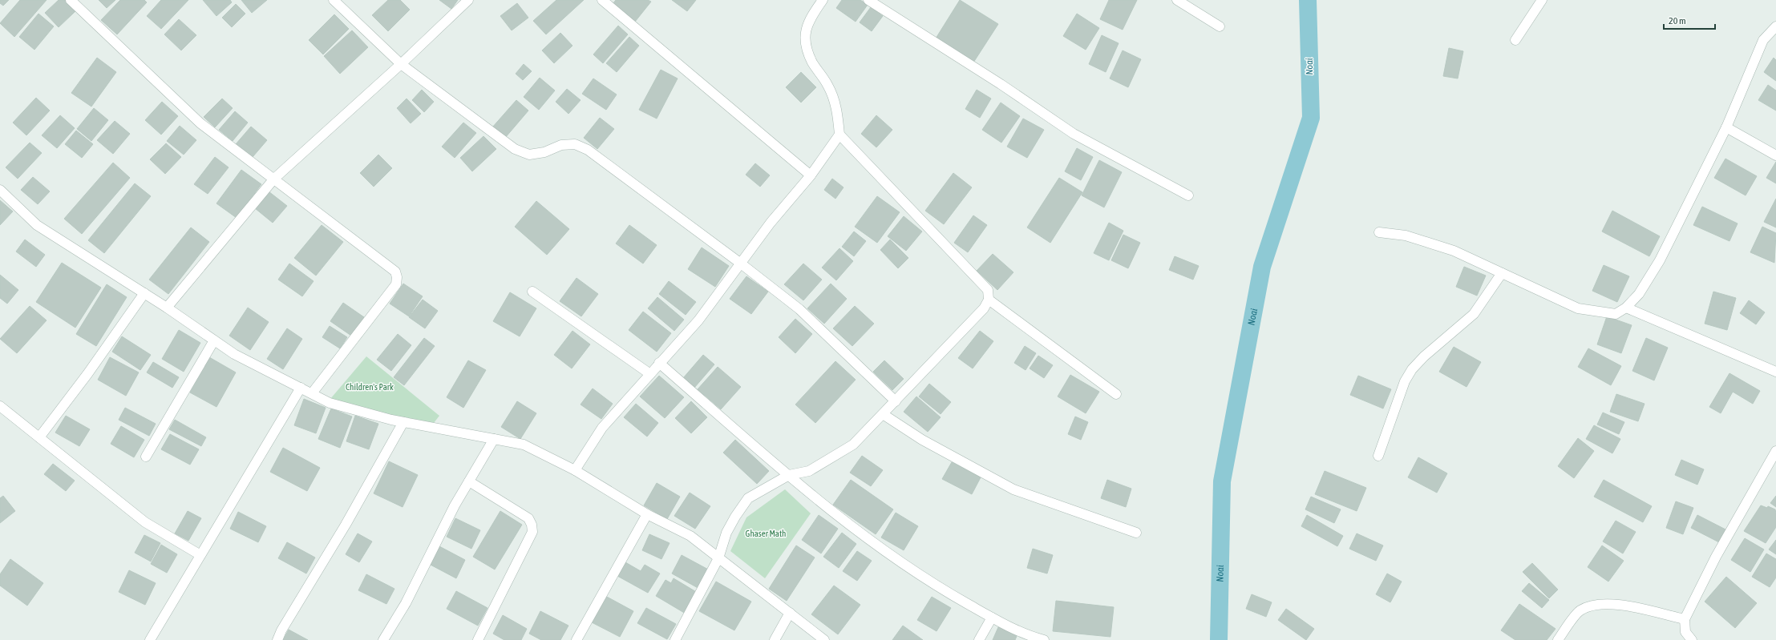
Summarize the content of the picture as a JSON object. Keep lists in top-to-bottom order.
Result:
{
  "water": ["Noai"],
  "parks": ["Children's Park", "Ghaser Math"],
  "scale_bar": "20 m"
}
